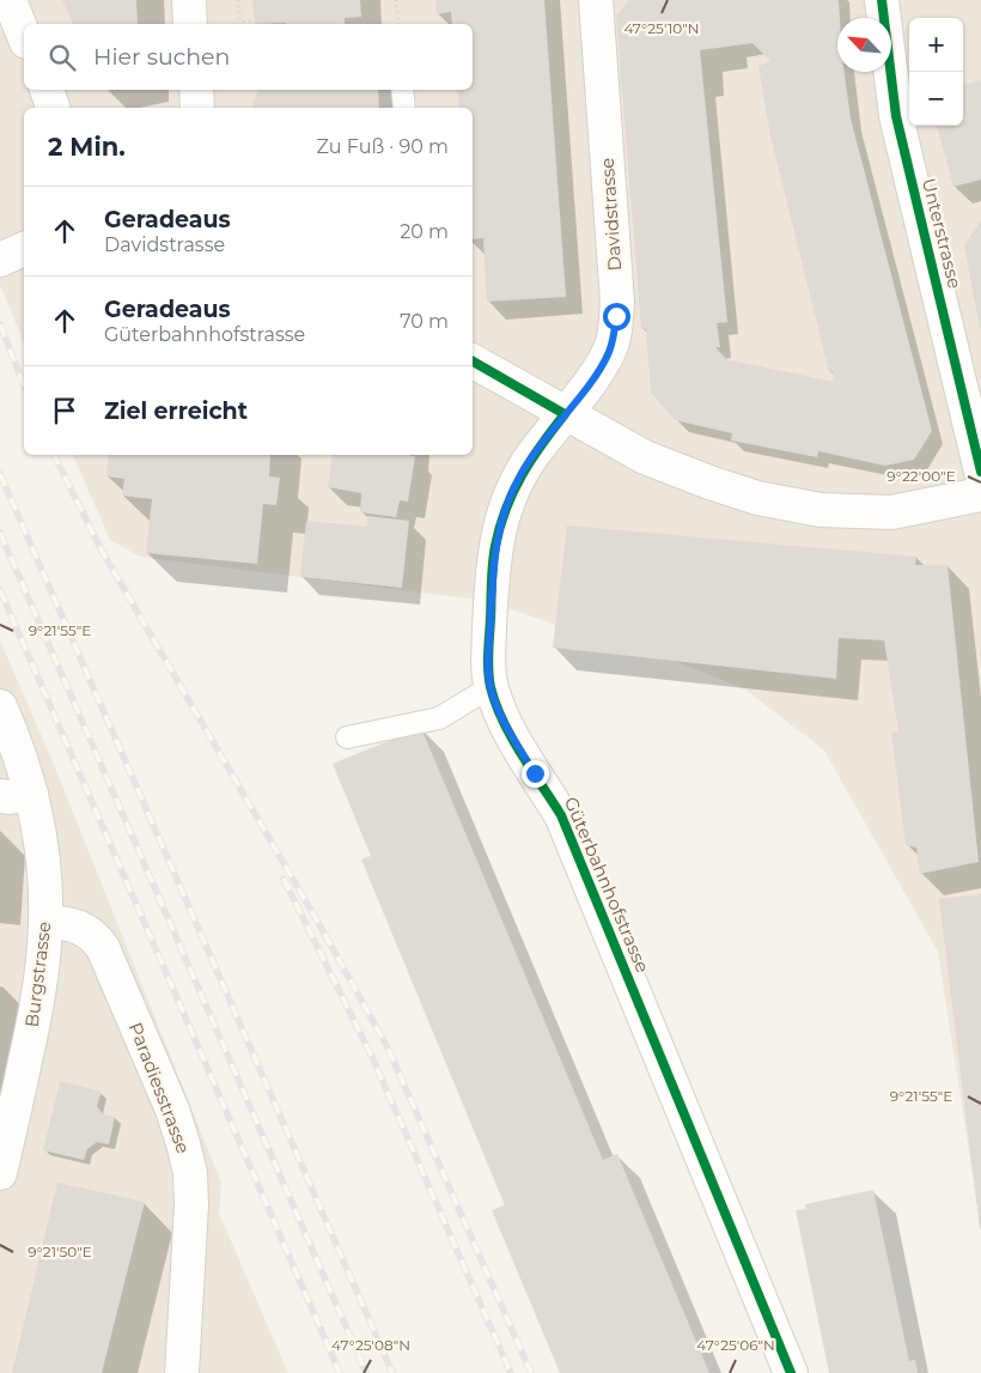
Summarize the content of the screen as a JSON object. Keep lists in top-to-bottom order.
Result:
{
  "streets": {
    "street": [
      "Davidstrasse",
      "Unterstrasse",
      "Güterbahnhofstrasse",
      "Burgstrasse",
      "Paradiesstrasse"
    ]
  },
  "crossings": [
    ["Davidstrasse", "Güterbahnhofstrasse"],
    ["Burgstrasse", "Paradiesstrasse"]
  ],
  "north": "top left",
  "page": {
    "map_buttons": ["+", "−"],
    "search": "Hier suchen",
    "heading": ["2 Min.", "Zu Fuß · 90 m"],
    "list": [
      ["Geradeaus", "Davidstrasse", "20 m"],
      ["Geradeaus", "Güterbahnhofstrasse", "70 m"],
      "Ziel erreicht"
    ]
  },
  "coordinates": [
    "47°25'10\"N",
    "9°22'00\"E",
    "9°21'55\"E",
    "9°21'50\"E",
    "47°25'08\"N",
    "47°25'06\"N"
  ]
}
